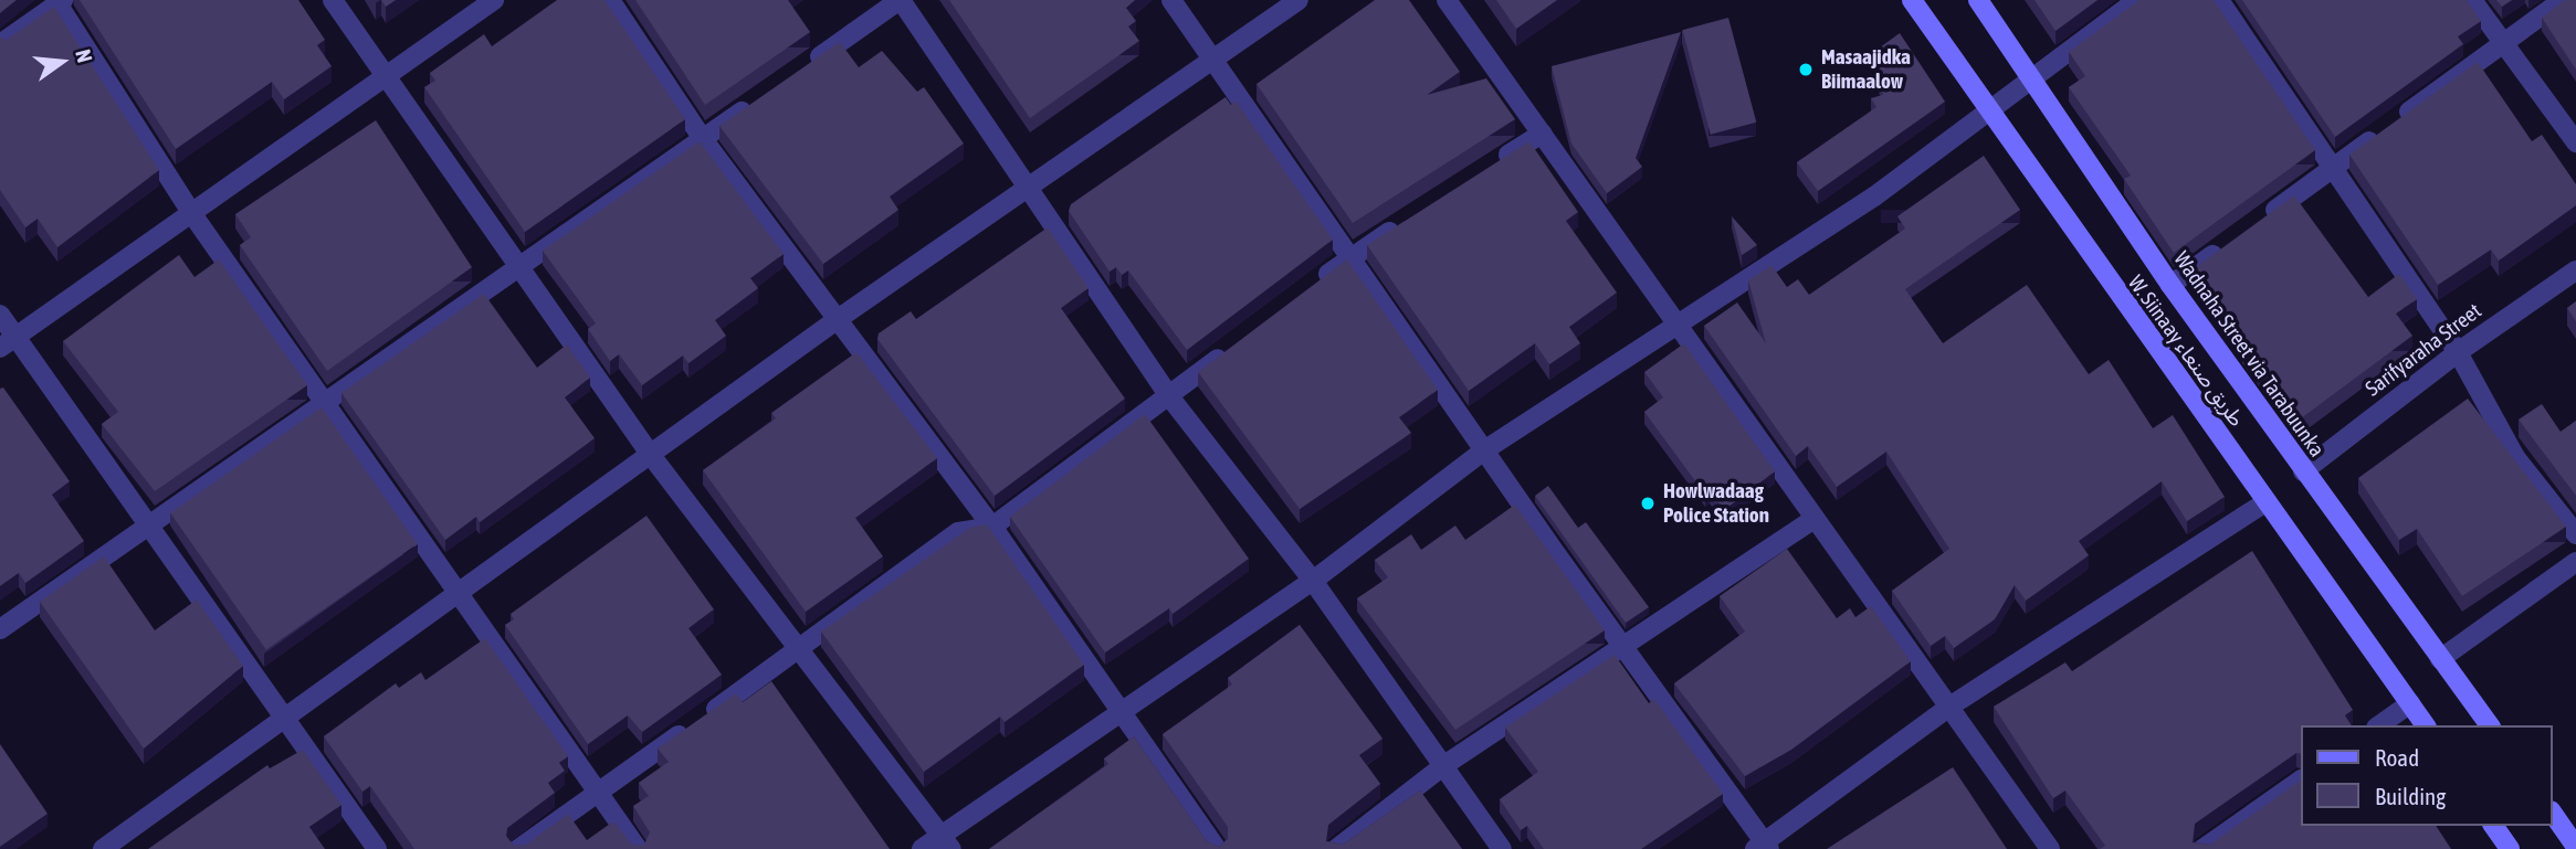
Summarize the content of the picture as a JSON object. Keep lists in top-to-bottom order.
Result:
{
  "streets": {
    "main road": ["W. Siinaay طريق صنعاء", "Wadnaha Street via Tarabuunka"],
    "street": ["Sarifyaraha Street"]
  },
  "crossings": [
    ["Sarifyaraha Street", "Wadnaha Street via Tarabuunka"]
  ],
  "places": ["Masaajidka Biimaalow", "Howlwadaag Police Station"],
  "legend": ["Road", "Building"],
  "north": "right"
}
